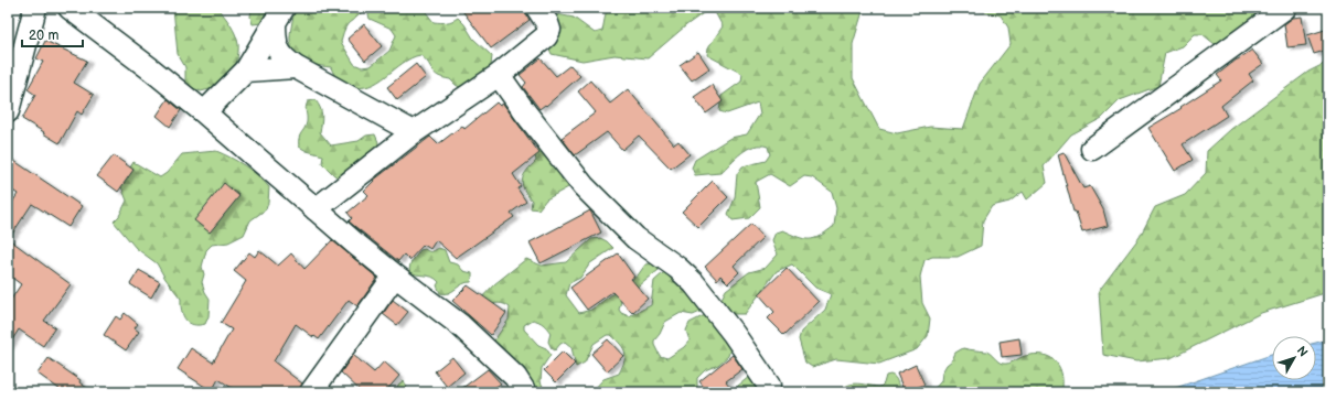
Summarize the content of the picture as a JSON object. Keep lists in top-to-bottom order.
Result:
{
  "scale_bar": "20 m",
  "north": "top right"
}
